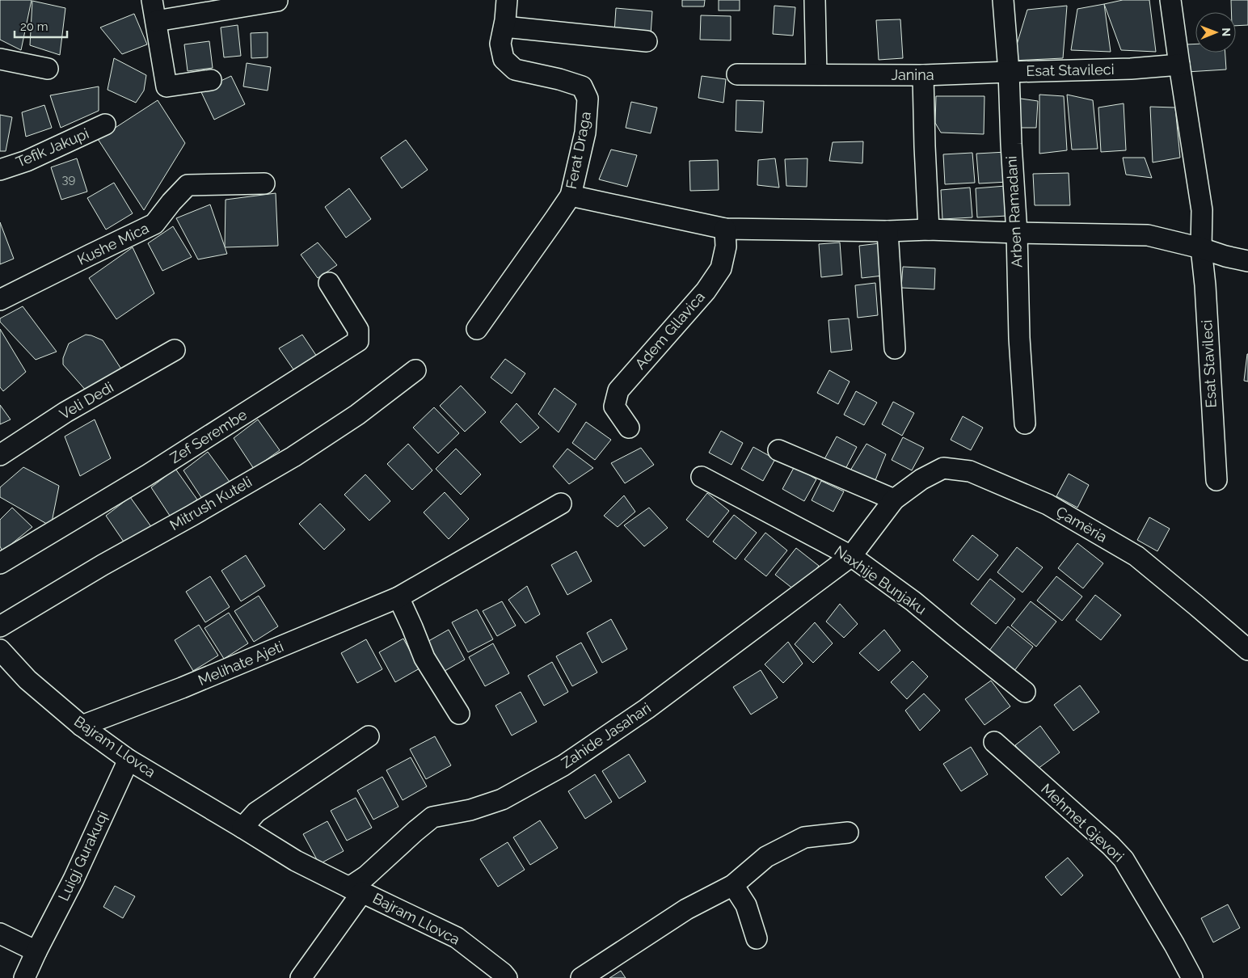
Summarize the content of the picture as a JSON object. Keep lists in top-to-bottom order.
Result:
{
  "streets": {
    "street": [
      "Esat Stavileci",
      "Janina",
      "Tefik Jakupi",
      "Ferat Draga",
      "Arben Ramadani",
      "Kushe Mica",
      "Adem Gllavica",
      "Veli Dedi",
      "Zef Serembe",
      "Mitrush Kuteli",
      "Çamëria",
      "Naxhije Bunjaku",
      "Melihate Ajeti",
      "Zahide Jasahari",
      "Bajram Llovca",
      "Mehmet Gjevori",
      "Luigj Gurakuqi"
    ]
  },
  "crossings": [
    ["Esat Stavileci", "Janina"],
    ["Esat Stavileci", "Arben Ramadani"],
    ["Janina", "Arben Ramadani"],
    ["Çamëria", "Naxhije Bunjaku"],
    ["Çamëria", "Zahide Jasahari"],
    ["Naxhije Bunjaku", "Zahide Jasahari"],
    ["Melihate Ajeti", "Bajram Llovca"],
    ["Zahide Jasahari", "Bajram Llovca"],
    ["Bajram Llovca", "Luigj Gurakuqi"]
  ],
  "house_numbers": ["39"],
  "scale_bar": "20 m",
  "north": "right"
}
